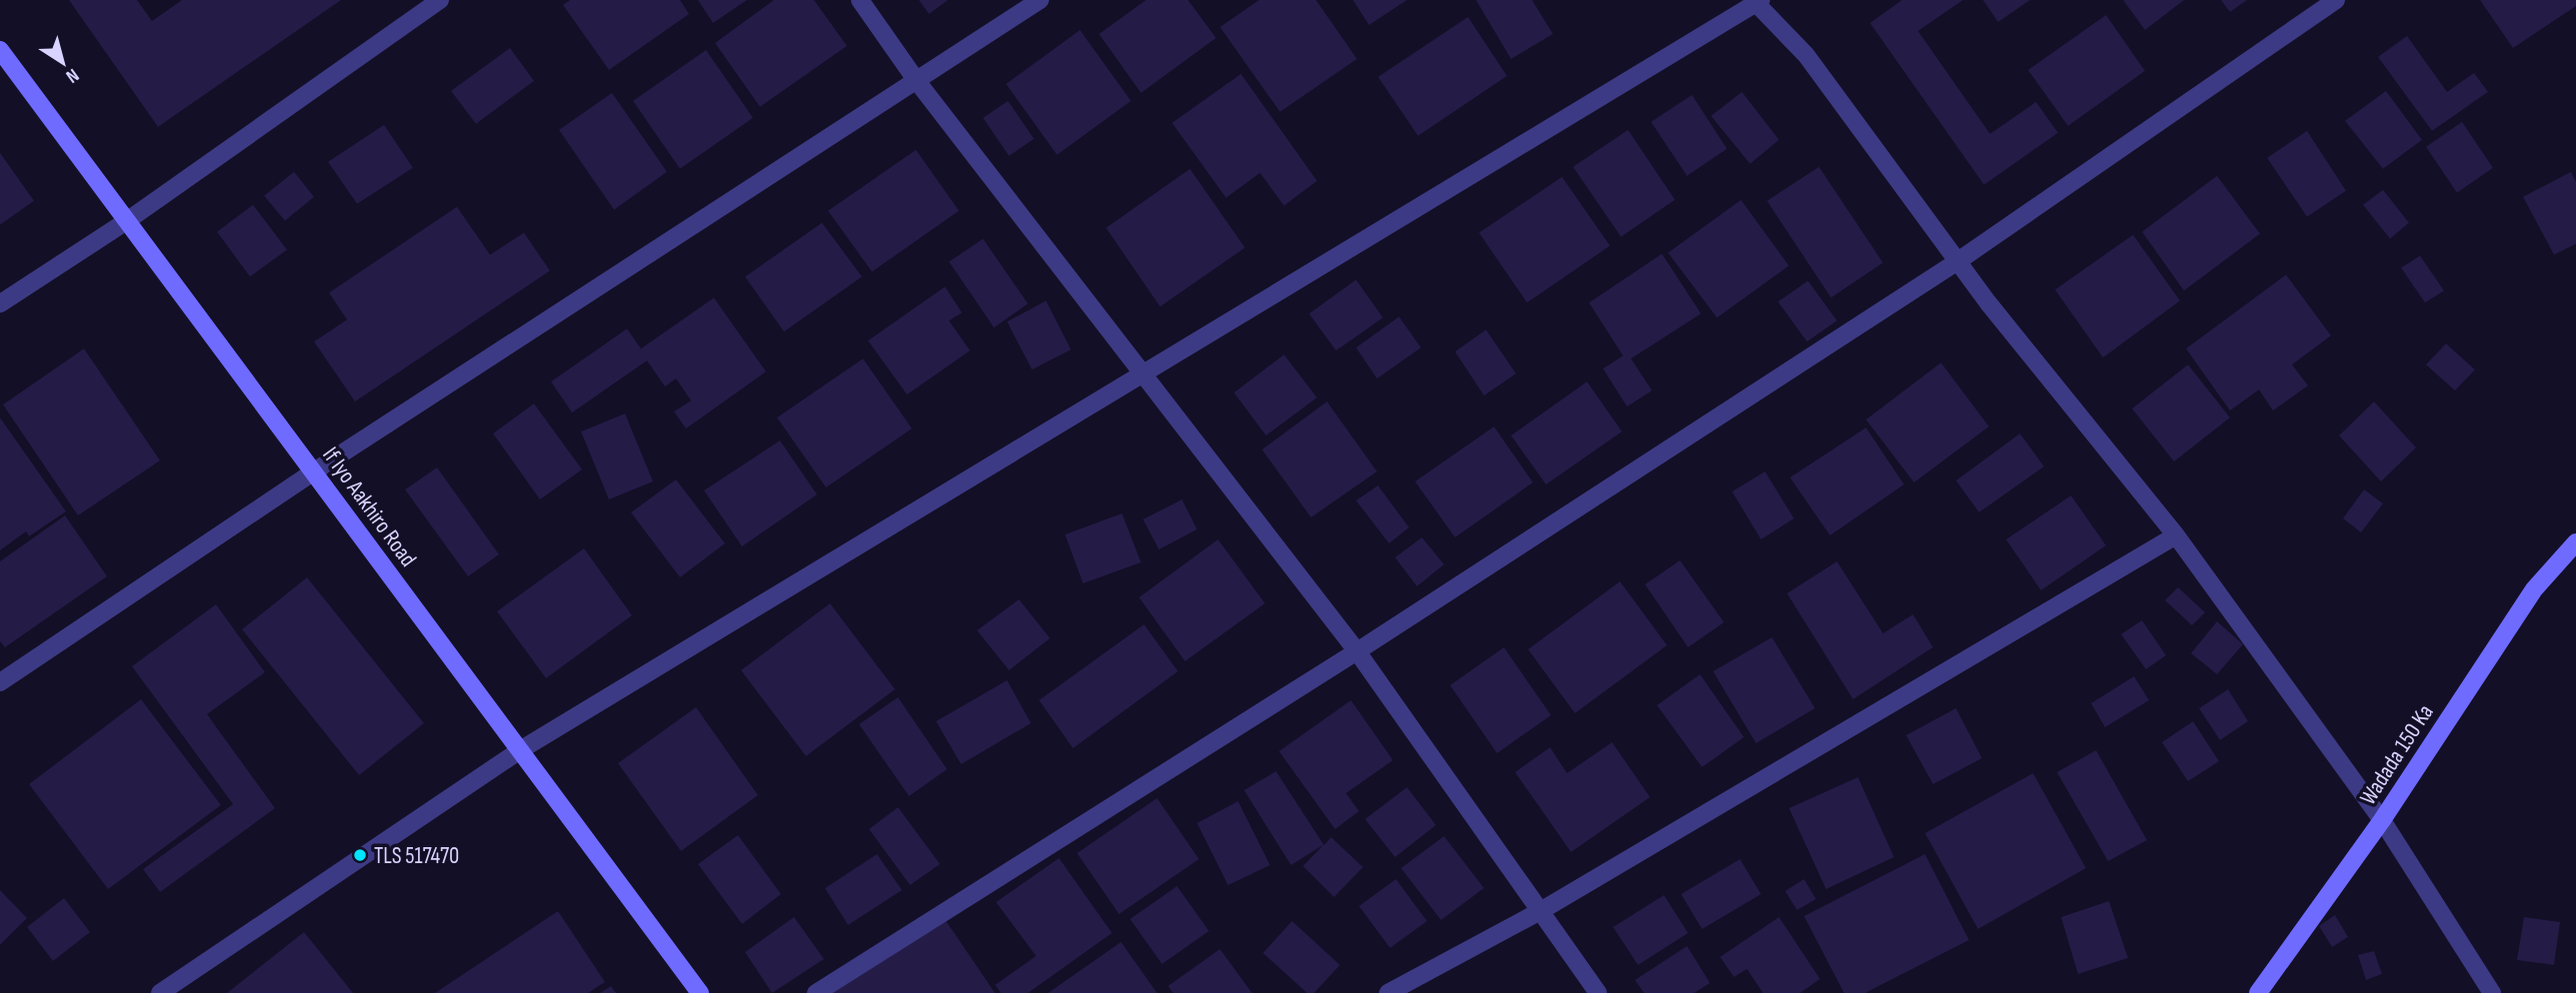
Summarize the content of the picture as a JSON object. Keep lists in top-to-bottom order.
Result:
{
  "streets": {
    "street": ["If Iyo Aakhiro Road", "Wadada 150 Ka"]
  },
  "places": ["TLS 517470"],
  "north": "bottom right"
}
